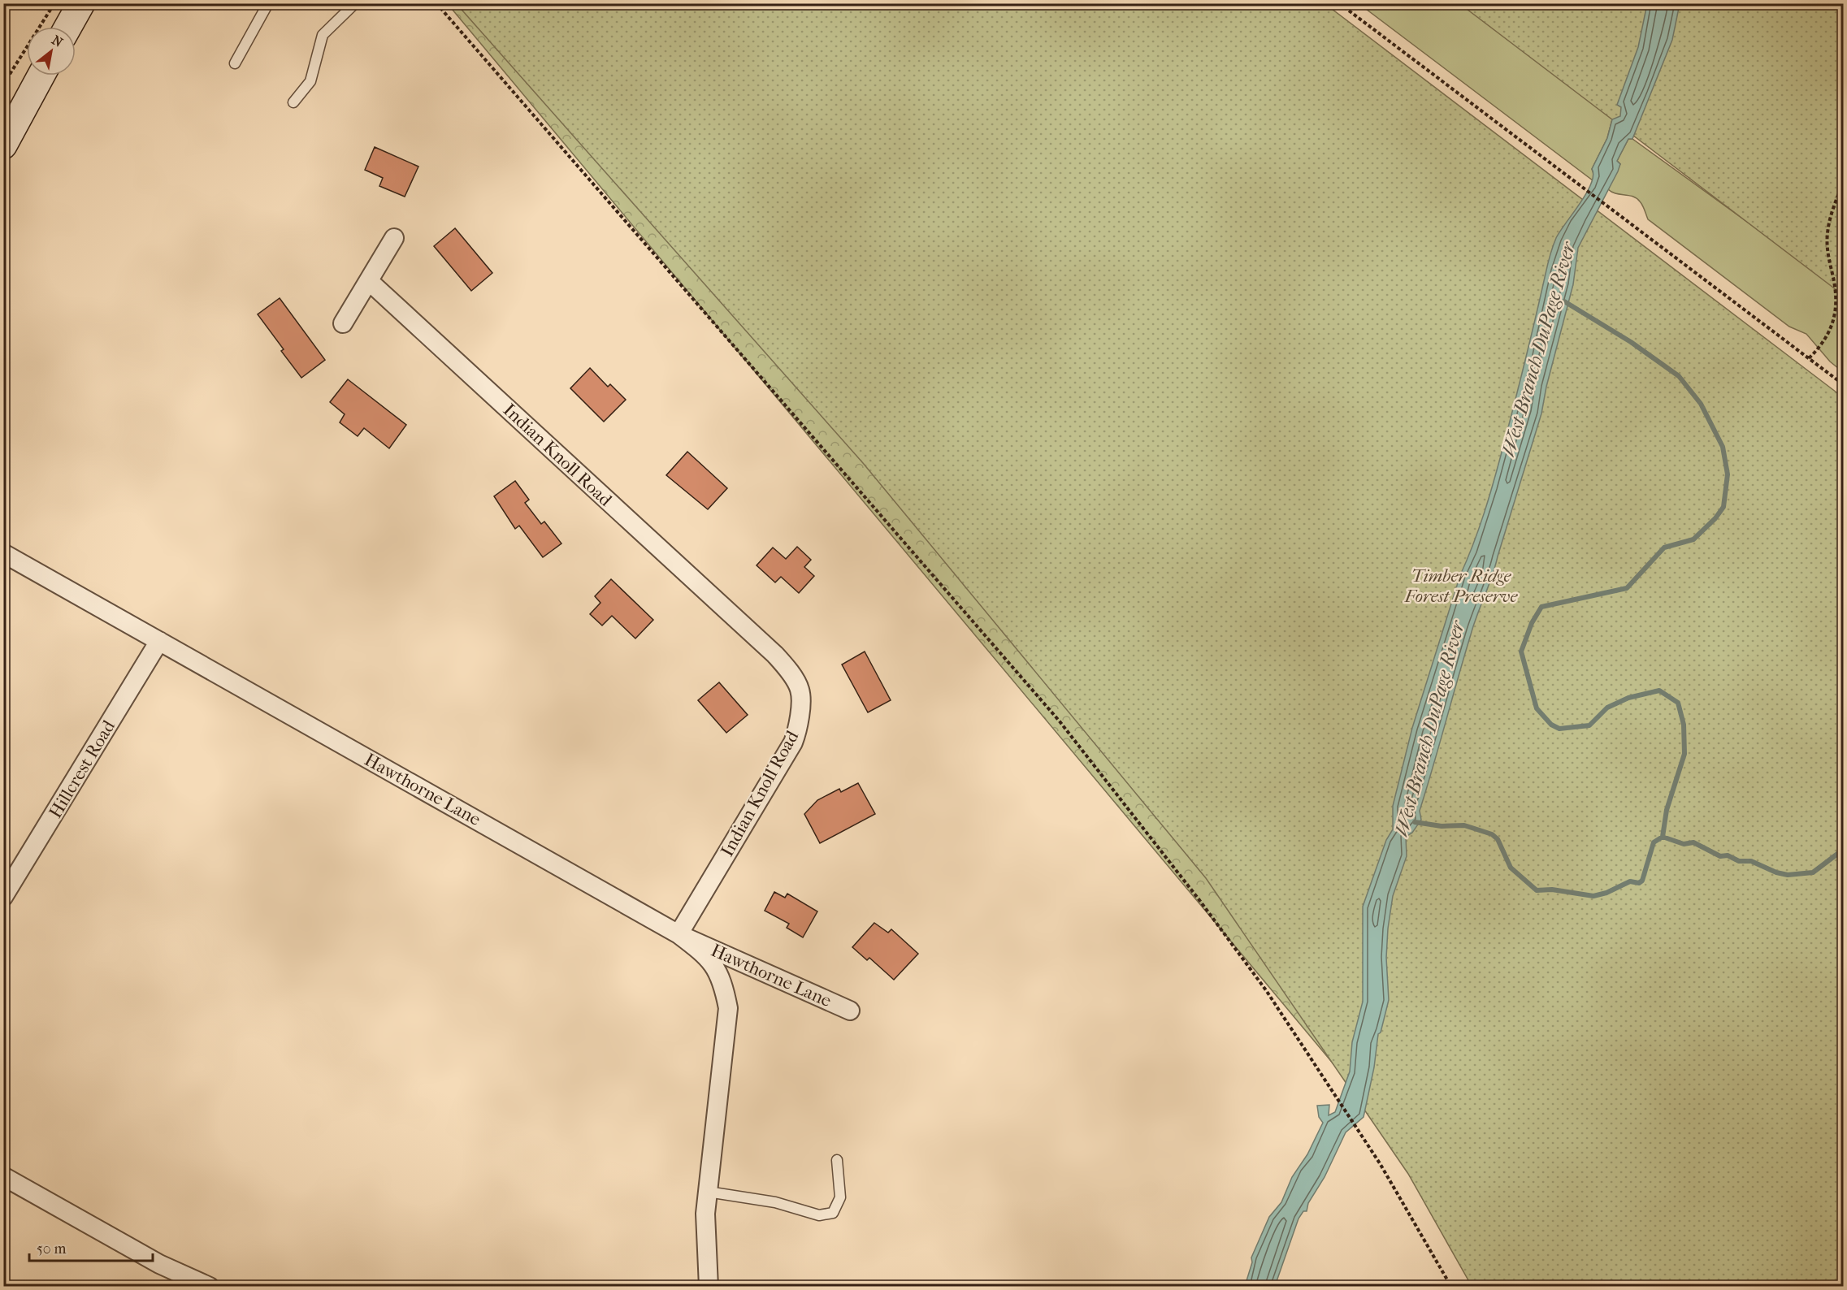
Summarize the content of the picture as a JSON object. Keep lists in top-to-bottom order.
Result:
{
  "streets": {
    "street": ["Indian Knoll Road", "Hillcrest Road", "Hawthorne Lane"]
  },
  "crossings": [
    ["Indian Knoll Road", "Hawthorne Lane"],
    ["Hillcrest Road", "Hawthorne Lane"]
  ],
  "water": ["West Branch DuPage River"],
  "parks": ["Timber Ridge Forest Preserve"],
  "scale_bar": "50 m",
  "north": "top right"
}
